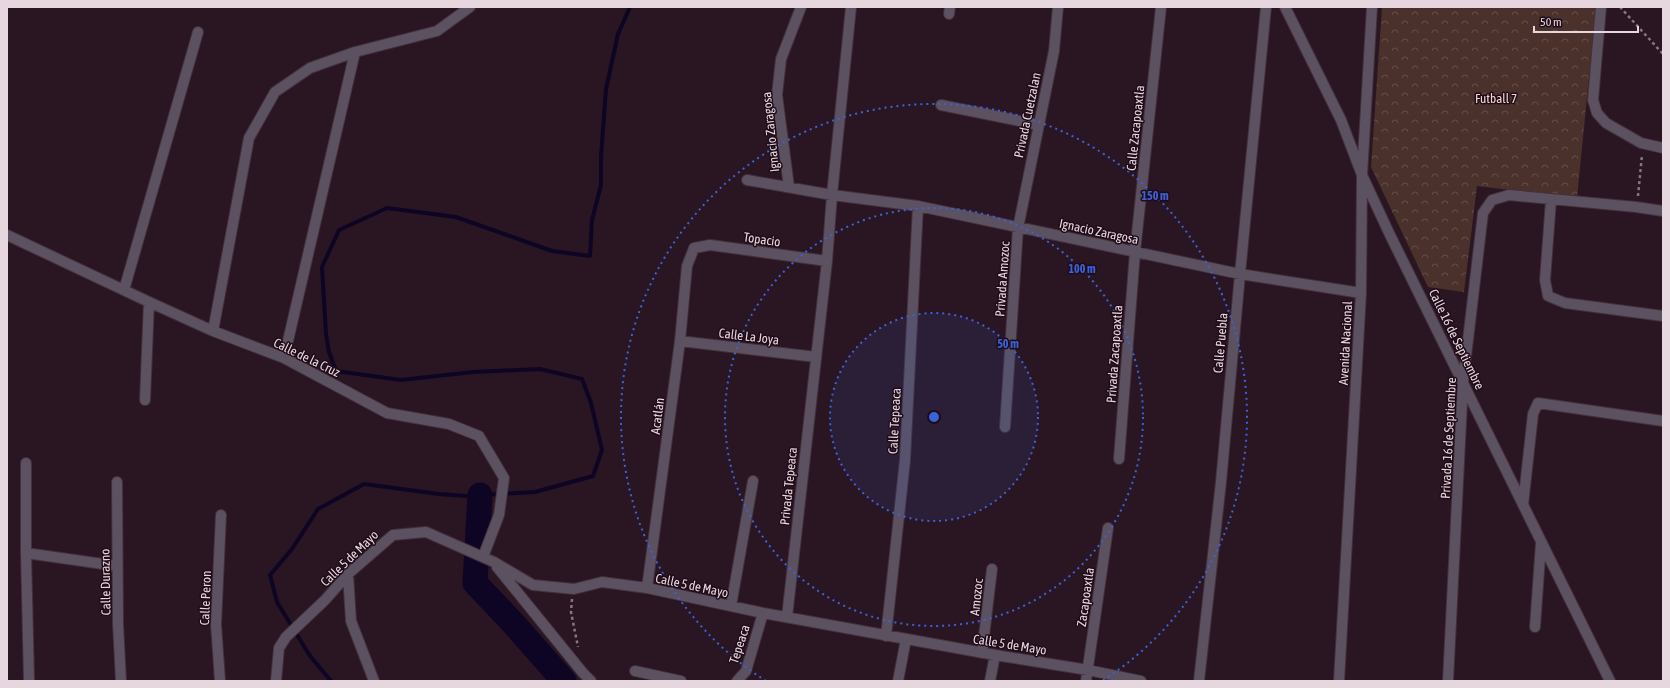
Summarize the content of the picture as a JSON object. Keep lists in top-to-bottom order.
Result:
{
  "streets": {
    "street": [
      "Privada Cuetzalan",
      "Calle Zacapoaxtla",
      "Ignacio Zaragosa",
      "Topacio",
      "Privada Amozoc",
      "Calle La Joya",
      "Calle 16 de Septiembre",
      "Calle Puebla",
      "Avenida Nacional",
      "Privada Zacapoaxtla",
      "Calle de la Cruz",
      "Acatlán",
      "Calle Tepeaca",
      "Privada 16 de Septiembre",
      "Privada Tepeaca",
      "Calle 5 de Mayo",
      "Calle Durazno",
      "Amozoc",
      "Zacapoaxtla",
      "Calle Peron",
      "Tepeaca"
    ]
  },
  "crossings": [
    ["Privada Cuetzalan", "Ignacio Zaragosa"],
    ["Privada Cuetzalan", "Privada Amozoc"],
    ["Calle Zacapoaxtla", "Ignacio Zaragosa"],
    ["Calle Zacapoaxtla", "Privada Zacapoaxtla"],
    ["Ignacio Zaragosa", "Privada Amozoc"],
    ["Ignacio Zaragosa", "Calle Puebla"],
    ["Ignacio Zaragosa", "Avenida Nacional"],
    ["Ignacio Zaragosa", "Privada Zacapoaxtla"],
    ["Ignacio Zaragosa", "Calle Tepeaca"],
    ["Topacio", "Acatlán"],
    ["Calle La Joya", "Acatlán"],
    ["Calle La Joya", "Privada Tepeaca"],
    ["Calle 16 de Septiembre", "Avenida Nacional"],
    ["Calle 16 de Septiembre", "Privada 16 de Septiembre"],
    ["Calle de la Cruz", "Calle 5 de Mayo"],
    ["Acatlán", "Calle 5 de Mayo"],
    ["Calle Tepeaca", "Calle 5 de Mayo"],
    ["Privada Tepeaca", "Calle 5 de Mayo"],
    ["Calle 5 de Mayo", "Amozoc"],
    ["Calle 5 de Mayo", "Zacapoaxtla"],
    ["Calle 5 de Mayo", "Tepeaca"]
  ],
  "parks": ["Futball 7"],
  "scale_bar": "50 m",
  "rings": ["150 m", "100 m", "50 m"]
}
